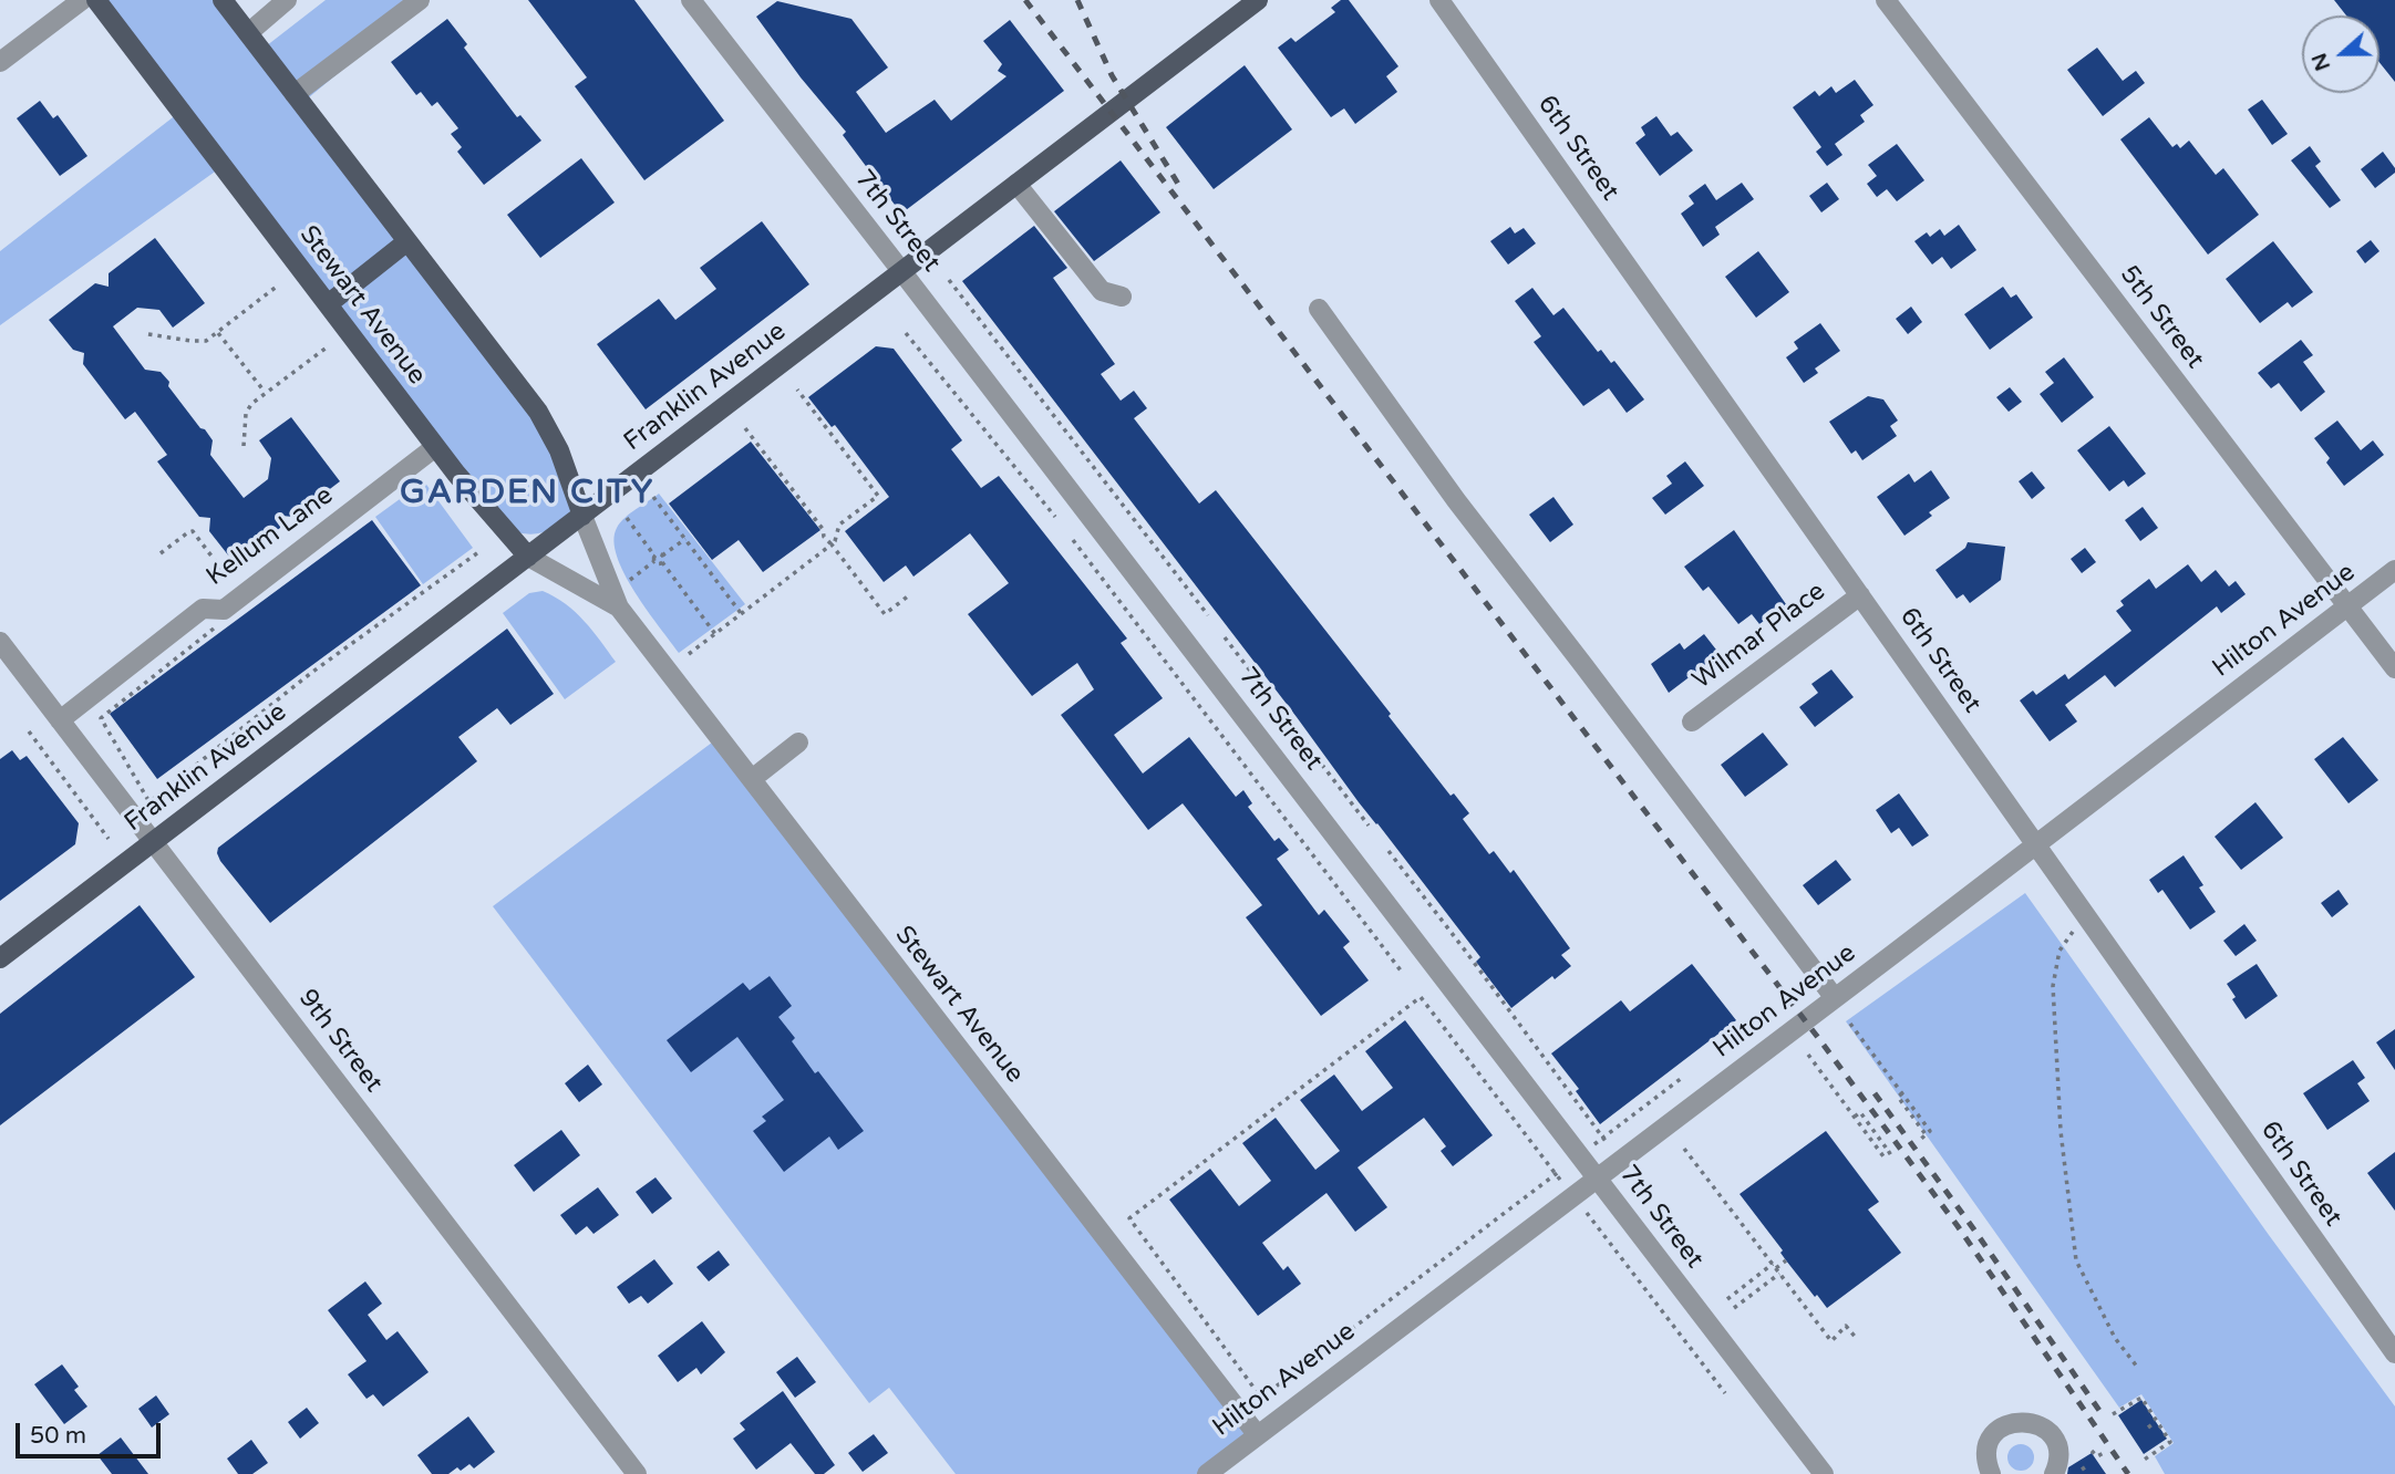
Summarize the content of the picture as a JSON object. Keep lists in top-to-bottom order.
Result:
{
  "streets": {
    "main road": ["Stewart Avenue", "Franklin Avenue"],
    "street": [
      "6th Street",
      "7th Street",
      "5th Street",
      "Kellum Lane",
      "Hilton Avenue",
      "Wilmar Place",
      "9th Street"
    ]
  },
  "crossings": [
    ["6th Street", "Hilton Avenue"],
    ["6th Street", "Wilmar Place"],
    ["7th Street", "Franklin Avenue"],
    ["7th Street", "Hilton Avenue"],
    ["Stewart Avenue", "Franklin Avenue"],
    ["Stewart Avenue", "Kellum Lane"],
    ["Stewart Avenue", "Hilton Avenue"],
    ["5th Street", "Hilton Avenue"],
    ["Franklin Avenue", "9th Street"],
    ["Kellum Lane", "9th Street"]
  ],
  "districts": ["GARDEN CITY"],
  "scale_bar": "50 m",
  "north": "left"
}
